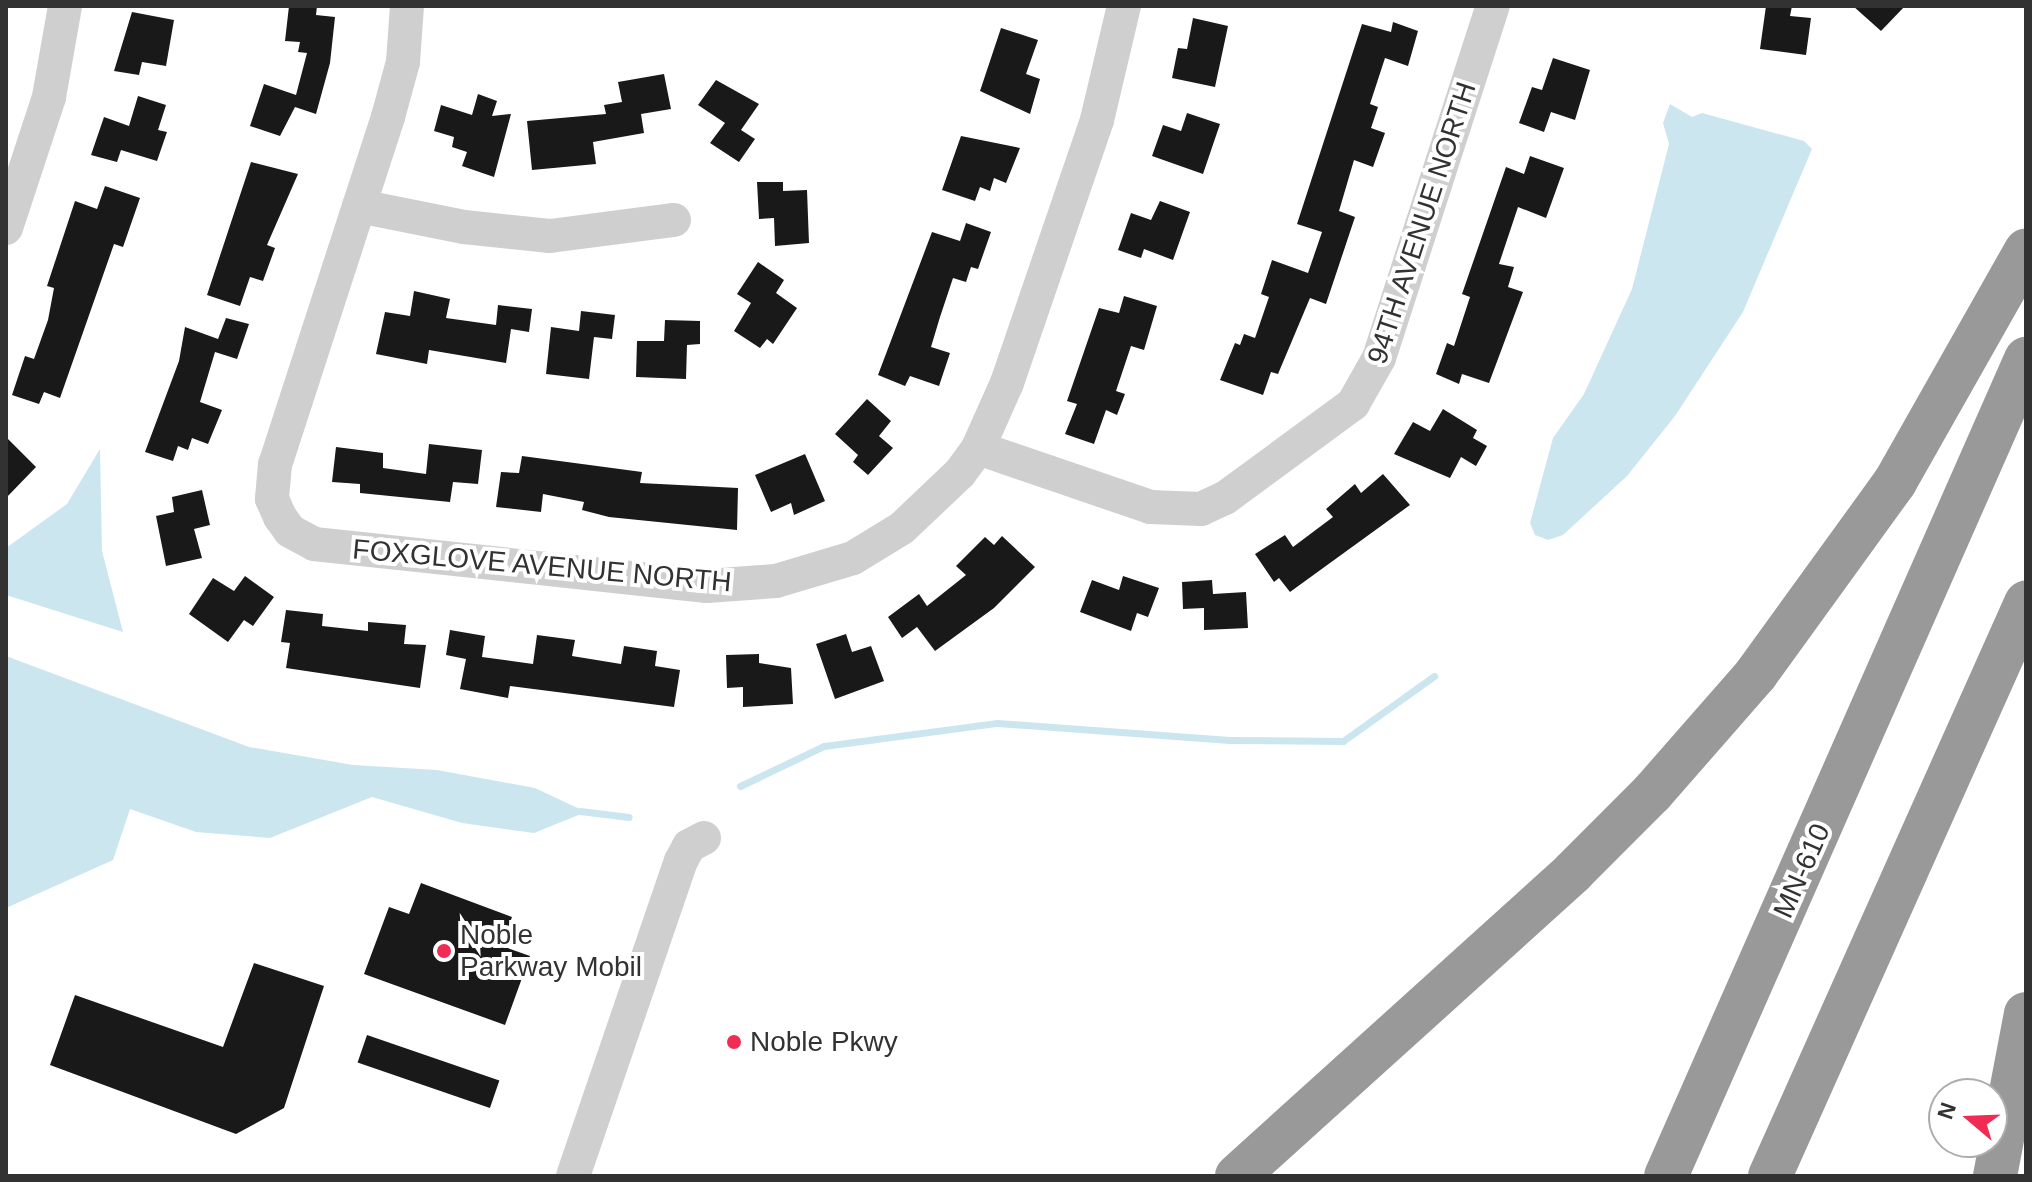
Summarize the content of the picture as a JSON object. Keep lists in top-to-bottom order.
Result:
{
  "streets": {
    "highway": ["MN-610"],
    "street": ["94TH AVENUE NORTH", "FOXGLOVE AVENUE NORTH"]
  },
  "crossings": [
    ["94TH AVENUE NORTH", "FOXGLOVE AVENUE NORTH"]
  ],
  "places": ["Noble Parkway Mobil", "Noble Pkwy"],
  "north": "left"
}
